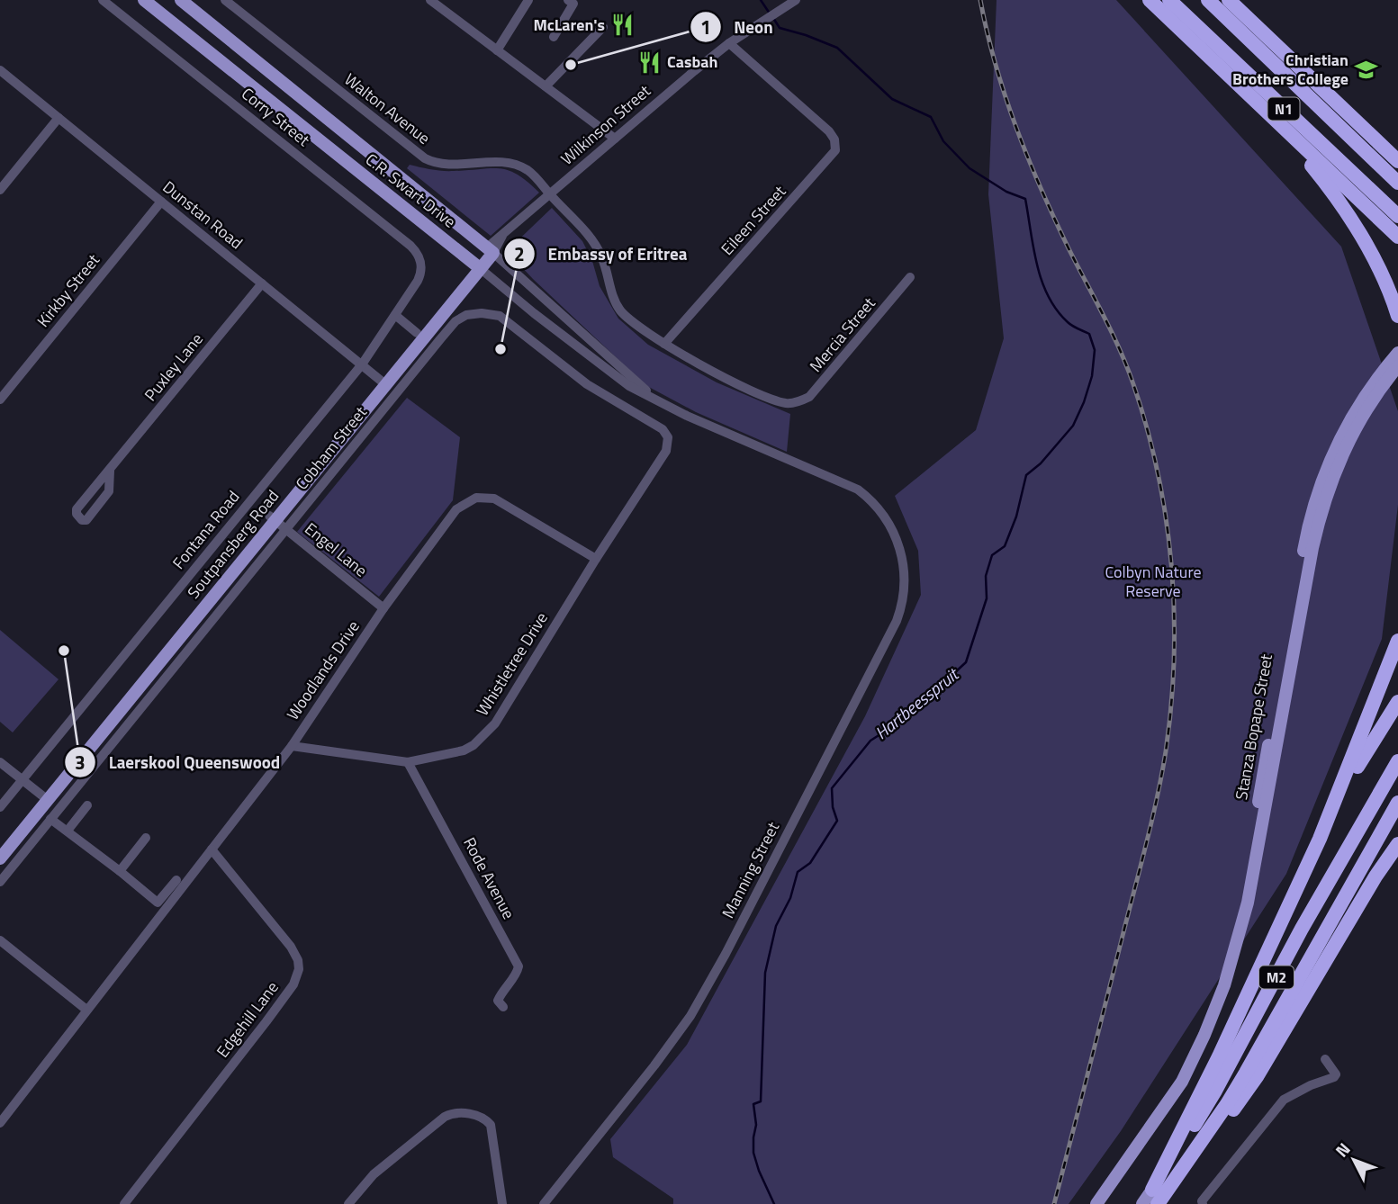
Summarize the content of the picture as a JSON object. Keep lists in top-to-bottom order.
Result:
{
  "streets": {
    "highway": ["N1", "M2"],
    "main road": ["C.R. Swart Drive", "Soutpansberg Road", "Stanza Bopape Street"],
    "street": [
      "Walton Avenue",
      "Corry Street",
      "Wilkinson Street",
      "Dunstan Road",
      "Eileen Street",
      "Kirkby Street",
      "Mercia Street",
      "Puxley Lane",
      "Cobham Street",
      "Fontana Road",
      "Engel Lane",
      "Whistletree Drive",
      "Woodlands Drive",
      "Manning Street",
      "Rode Avenue",
      "Edgehill Lane"
    ]
  },
  "crossings": [
    ["Walton Avenue", "Wilkinson Street"],
    ["Walton Avenue", "Eileen Street"],
    ["Walton Avenue", "Mercia Street"],
    ["Corry Street", "Fontana Road"],
    ["Wilkinson Street", "C.R. Swart Drive"],
    ["Wilkinson Street", "Eileen Street"],
    ["Wilkinson Street", "Soutpansberg Road"],
    ["C.R. Swart Drive", "Soutpansberg Road"],
    ["C.R. Swart Drive", "Manning Street"],
    ["Dunstan Road", "Kirkby Street"],
    ["Dunstan Road", "Puxley Lane"],
    ["Dunstan Road", "Fontana Road"],
    ["Dunstan Road", "Soutpansberg Road"],
    ["Cobham Street", "Engel Lane"],
    ["Cobham Street", "Whistletree Drive"],
    ["Soutpansberg Road", "Engel Lane"],
    ["Engel Lane", "Woodlands Drive"],
    ["Whistletree Drive", "Woodlands Drive"],
    ["Whistletree Drive", "Rode Avenue"],
    ["Woodlands Drive", "Edgehill Lane"]
  ],
  "water": ["Hartbeesspruit"],
  "parks": ["Colbyn Nature Reserve"],
  "places": {
    "restaurant": ["McLaren's", "Casbah"],
    "other": ["Neon", "Embassy of Eritrea", "Laerskool Queenswood"],
    "school or university": ["Christian Brothers College"]
  },
  "north": "top left"
}
